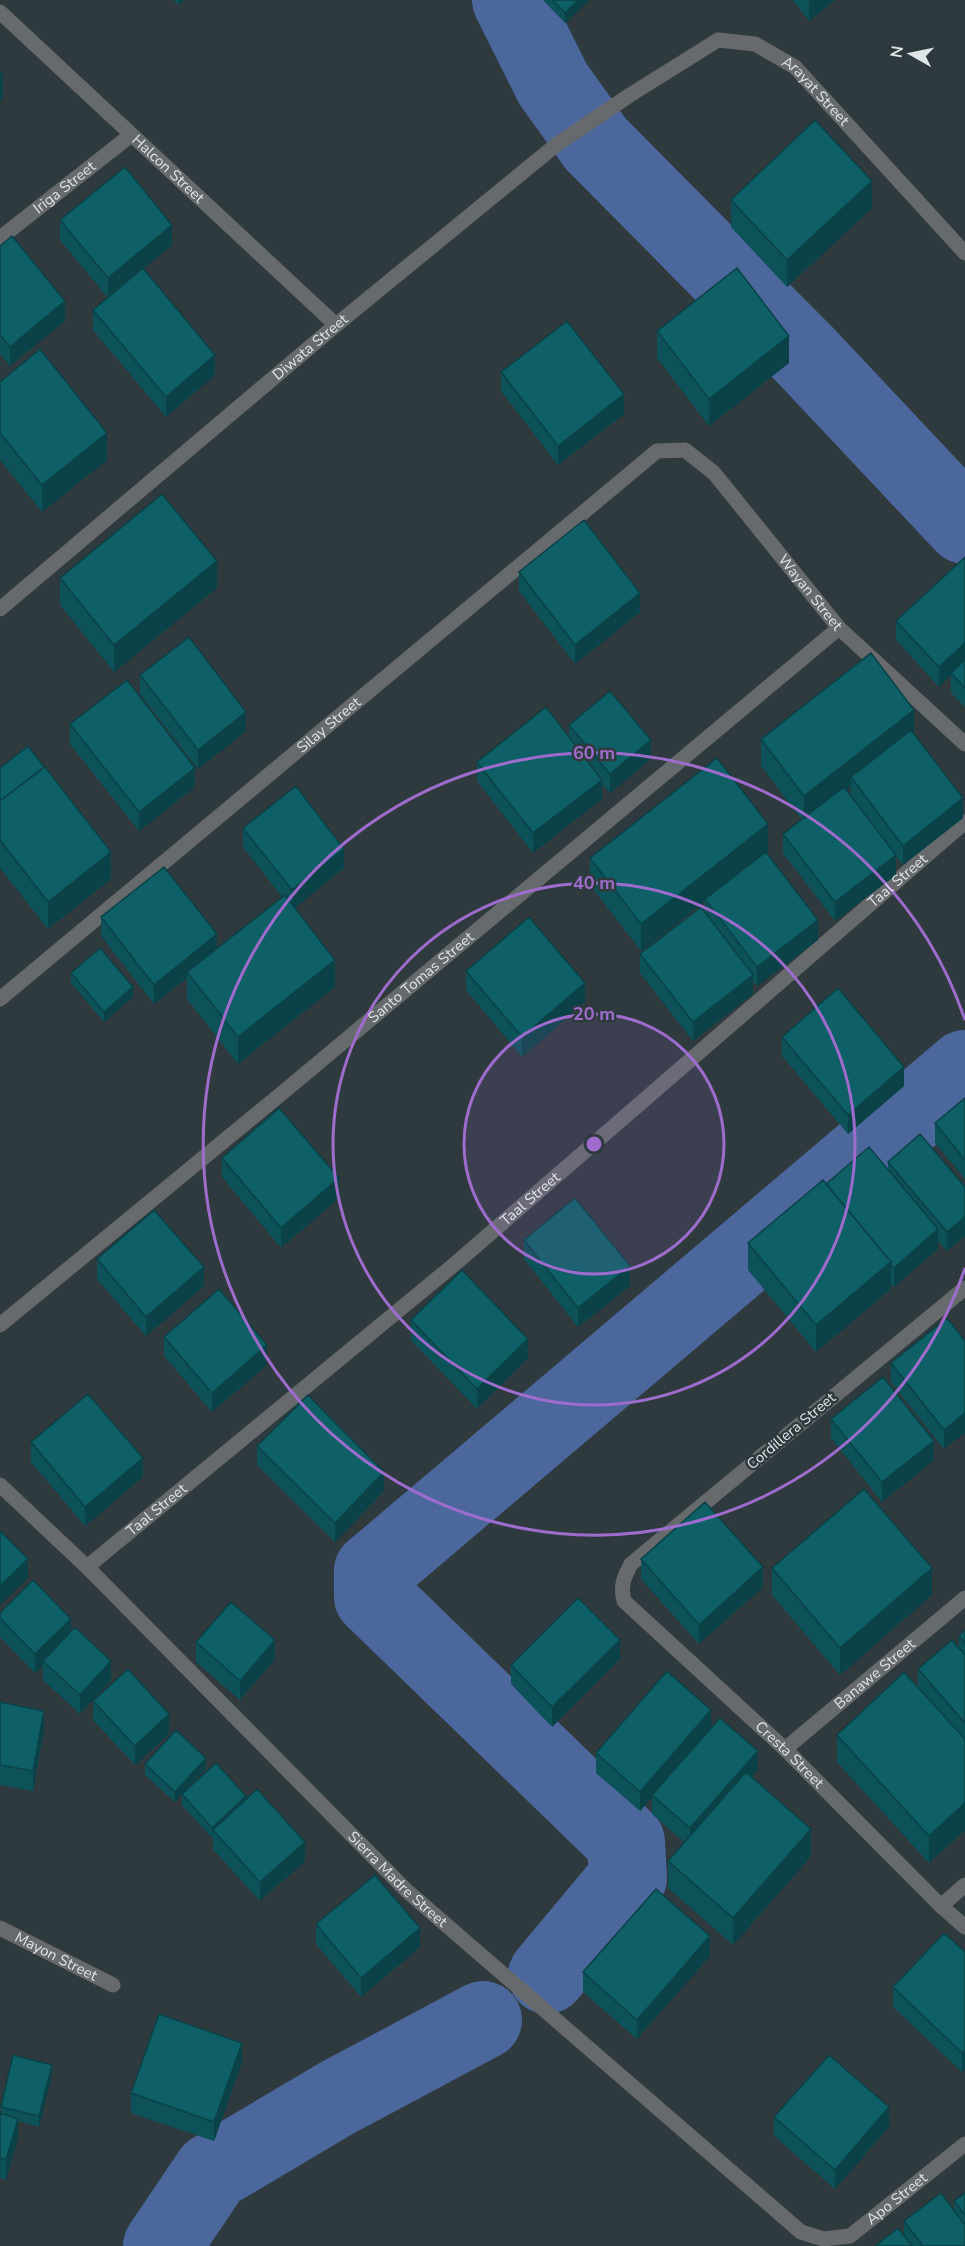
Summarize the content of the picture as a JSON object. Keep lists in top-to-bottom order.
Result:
{
  "streets": {
    "street": [
      "Arayat Street",
      "Halcon Street",
      "Iriga Street",
      "Diwata Street",
      "Wayan Street",
      "Silay Street",
      "Taal Street",
      "Santo Tomas Street",
      "Cordillera Street",
      "Banawe Street",
      "Cresta Street",
      "Sierra Madre Street",
      "Mayon Street",
      "Apo Street"
    ]
  },
  "crossings": [
    ["Arayat Street", "Diwata Street"],
    ["Halcon Street", "Iriga Street"],
    ["Halcon Street", "Diwata Street"],
    ["Wayan Street", "Silay Street"],
    ["Wayan Street", "Santo Tomas Street"],
    ["Taal Street", "Sierra Madre Street"],
    ["Cordillera Street", "Cresta Street"],
    ["Banawe Street", "Cresta Street"],
    ["Sierra Madre Street", "Apo Street"]
  ],
  "north": "left",
  "rings": ["60 m", "40 m", "20 m"]
}
